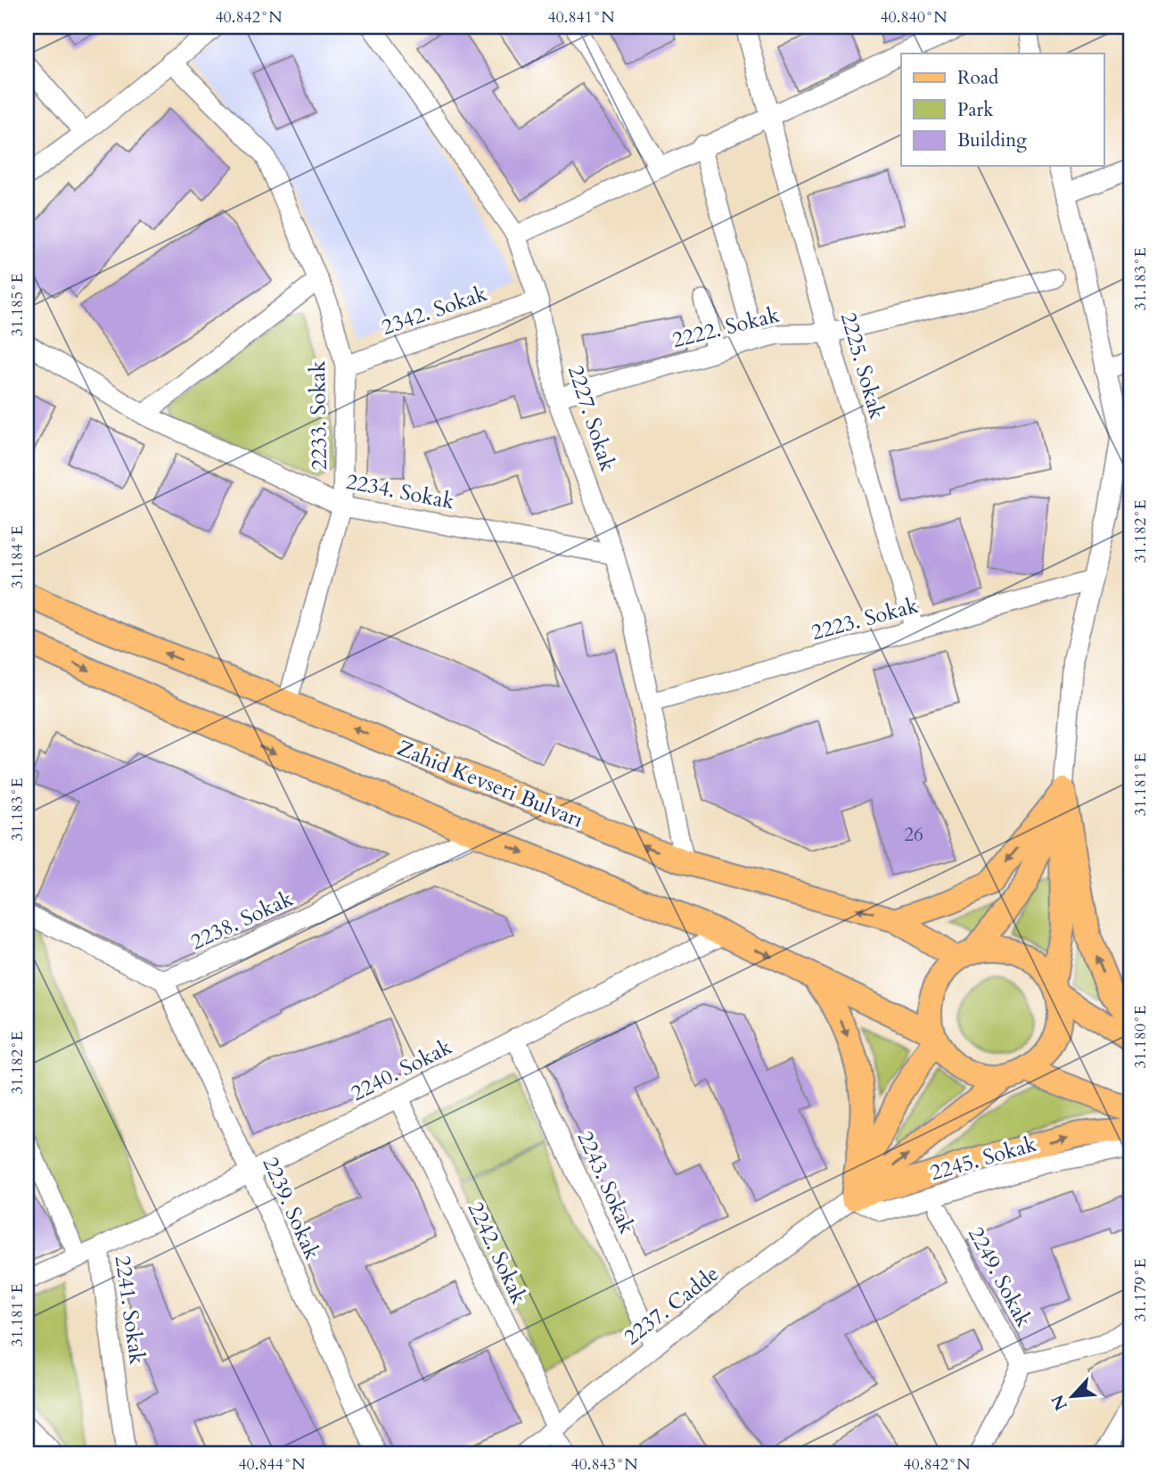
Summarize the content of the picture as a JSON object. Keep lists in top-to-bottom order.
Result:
{
  "streets": {
    "main road": ["Zahid Kevseri Bulvarı"],
    "street": [
      "2342. Sokak",
      "2222. Sokak",
      "2225. Sokak",
      "2233. Sokak",
      "2227. Sokak",
      "2234. Sokak",
      "2223. Sokak",
      "2238. Sokak",
      "2240. Sokak",
      "2245. Sokak",
      "2243. Sokak",
      "2239. Sokak",
      "2242. Sokak",
      "2249. Sokak",
      "2237. Cadde",
      "2241. Sokak"
    ]
  },
  "crossings": [
    ["2342. Sokak", "2233. Sokak"],
    ["2342. Sokak", "2227. Sokak"],
    ["2222. Sokak", "2225. Sokak"],
    ["2222. Sokak", "2227. Sokak"],
    ["2225. Sokak", "2223. Sokak"],
    ["2233. Sokak", "2234. Sokak"],
    ["2233. Sokak", "Zahid Kevseri Bulvarı"],
    ["2227. Sokak", "2234. Sokak"],
    ["2227. Sokak", "2223. Sokak"],
    ["2227. Sokak", "Zahid Kevseri Bulvarı"],
    ["2238. Sokak", "2239. Sokak"],
    ["2240. Sokak", "2243. Sokak"],
    ["2240. Sokak", "2239. Sokak"],
    ["2240. Sokak", "2242. Sokak"],
    ["2240. Sokak", "2241. Sokak"],
    ["2245. Sokak", "2237. Cadde"],
    ["2243. Sokak", "2237. Cadde"],
    ["2242. Sokak", "2237. Cadde"]
  ],
  "house_numbers": ["26"],
  "legend": ["Road", "Park", "Building"],
  "north": "bottom left",
  "coordinates": [
    "40.842°N",
    "40.841°N",
    "40.840°N",
    "31.183°E",
    "31.185°E",
    "31.182°E",
    "31.184°E",
    "31.181°E",
    "31.180°E",
    "31.179°E",
    "40.844°N",
    "40.843°N"
  ]
}
